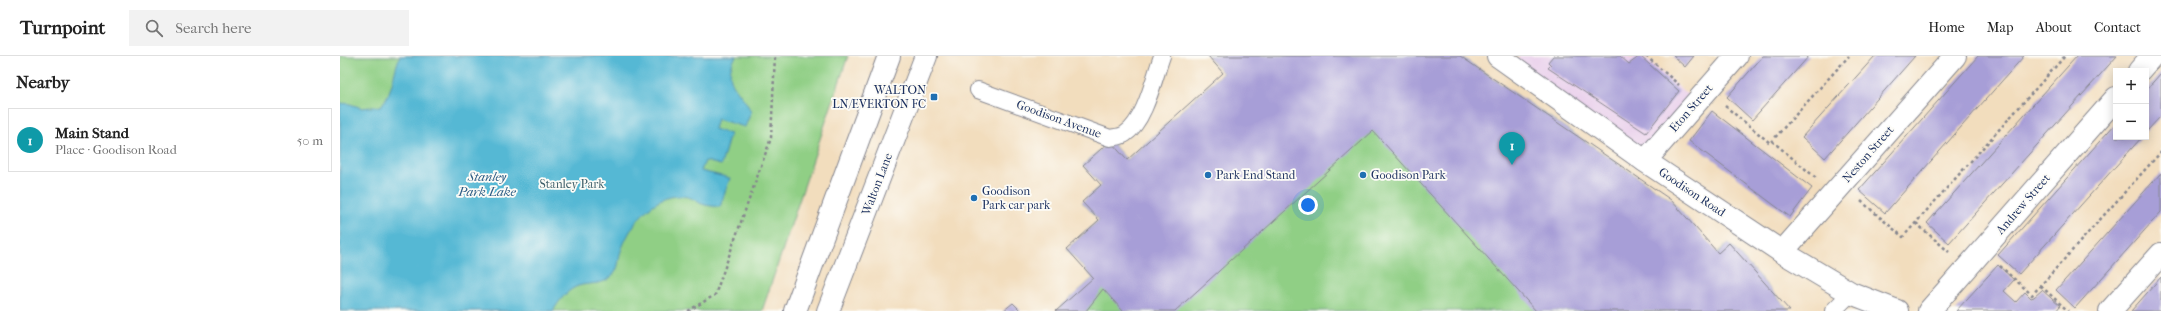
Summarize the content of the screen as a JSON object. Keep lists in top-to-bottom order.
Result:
{
  "streets": {
    "main road": [
      "Eton Street",
      "Neston Street",
      "Walton Lane",
      "Goodison Road",
      "Andrew Street"
    ],
    "lane": ["Goodison Avenue"]
  },
  "crossings": [
    ["Eton Street", "Goodison Road"],
    ["Neston Street", "Goodison Road"]
  ],
  "water": ["Stanley Park Lake"],
  "parks": ["Stanley Park"],
  "places": {
    "transit": ["WALTON LN/EVERTON FC"],
    "other": ["Park End Stand", "Goodison Park", "Goodison Park car park"]
  },
  "page": {
    "header": "Turnpoint",
    "search": "Search here",
    "nav": [
      "Home",
      "Map",
      "About",
      "Contact"
    ],
    "heading": "Nearby",
    "map_buttons": ["+", "−"],
    "list": [
      {
        "mark": "1",
        "name": "Main Stand",
        "note": "Place · Goodison Road",
        "value": "50 m"
      }
    ],
    "pins": "1"
  }
}
